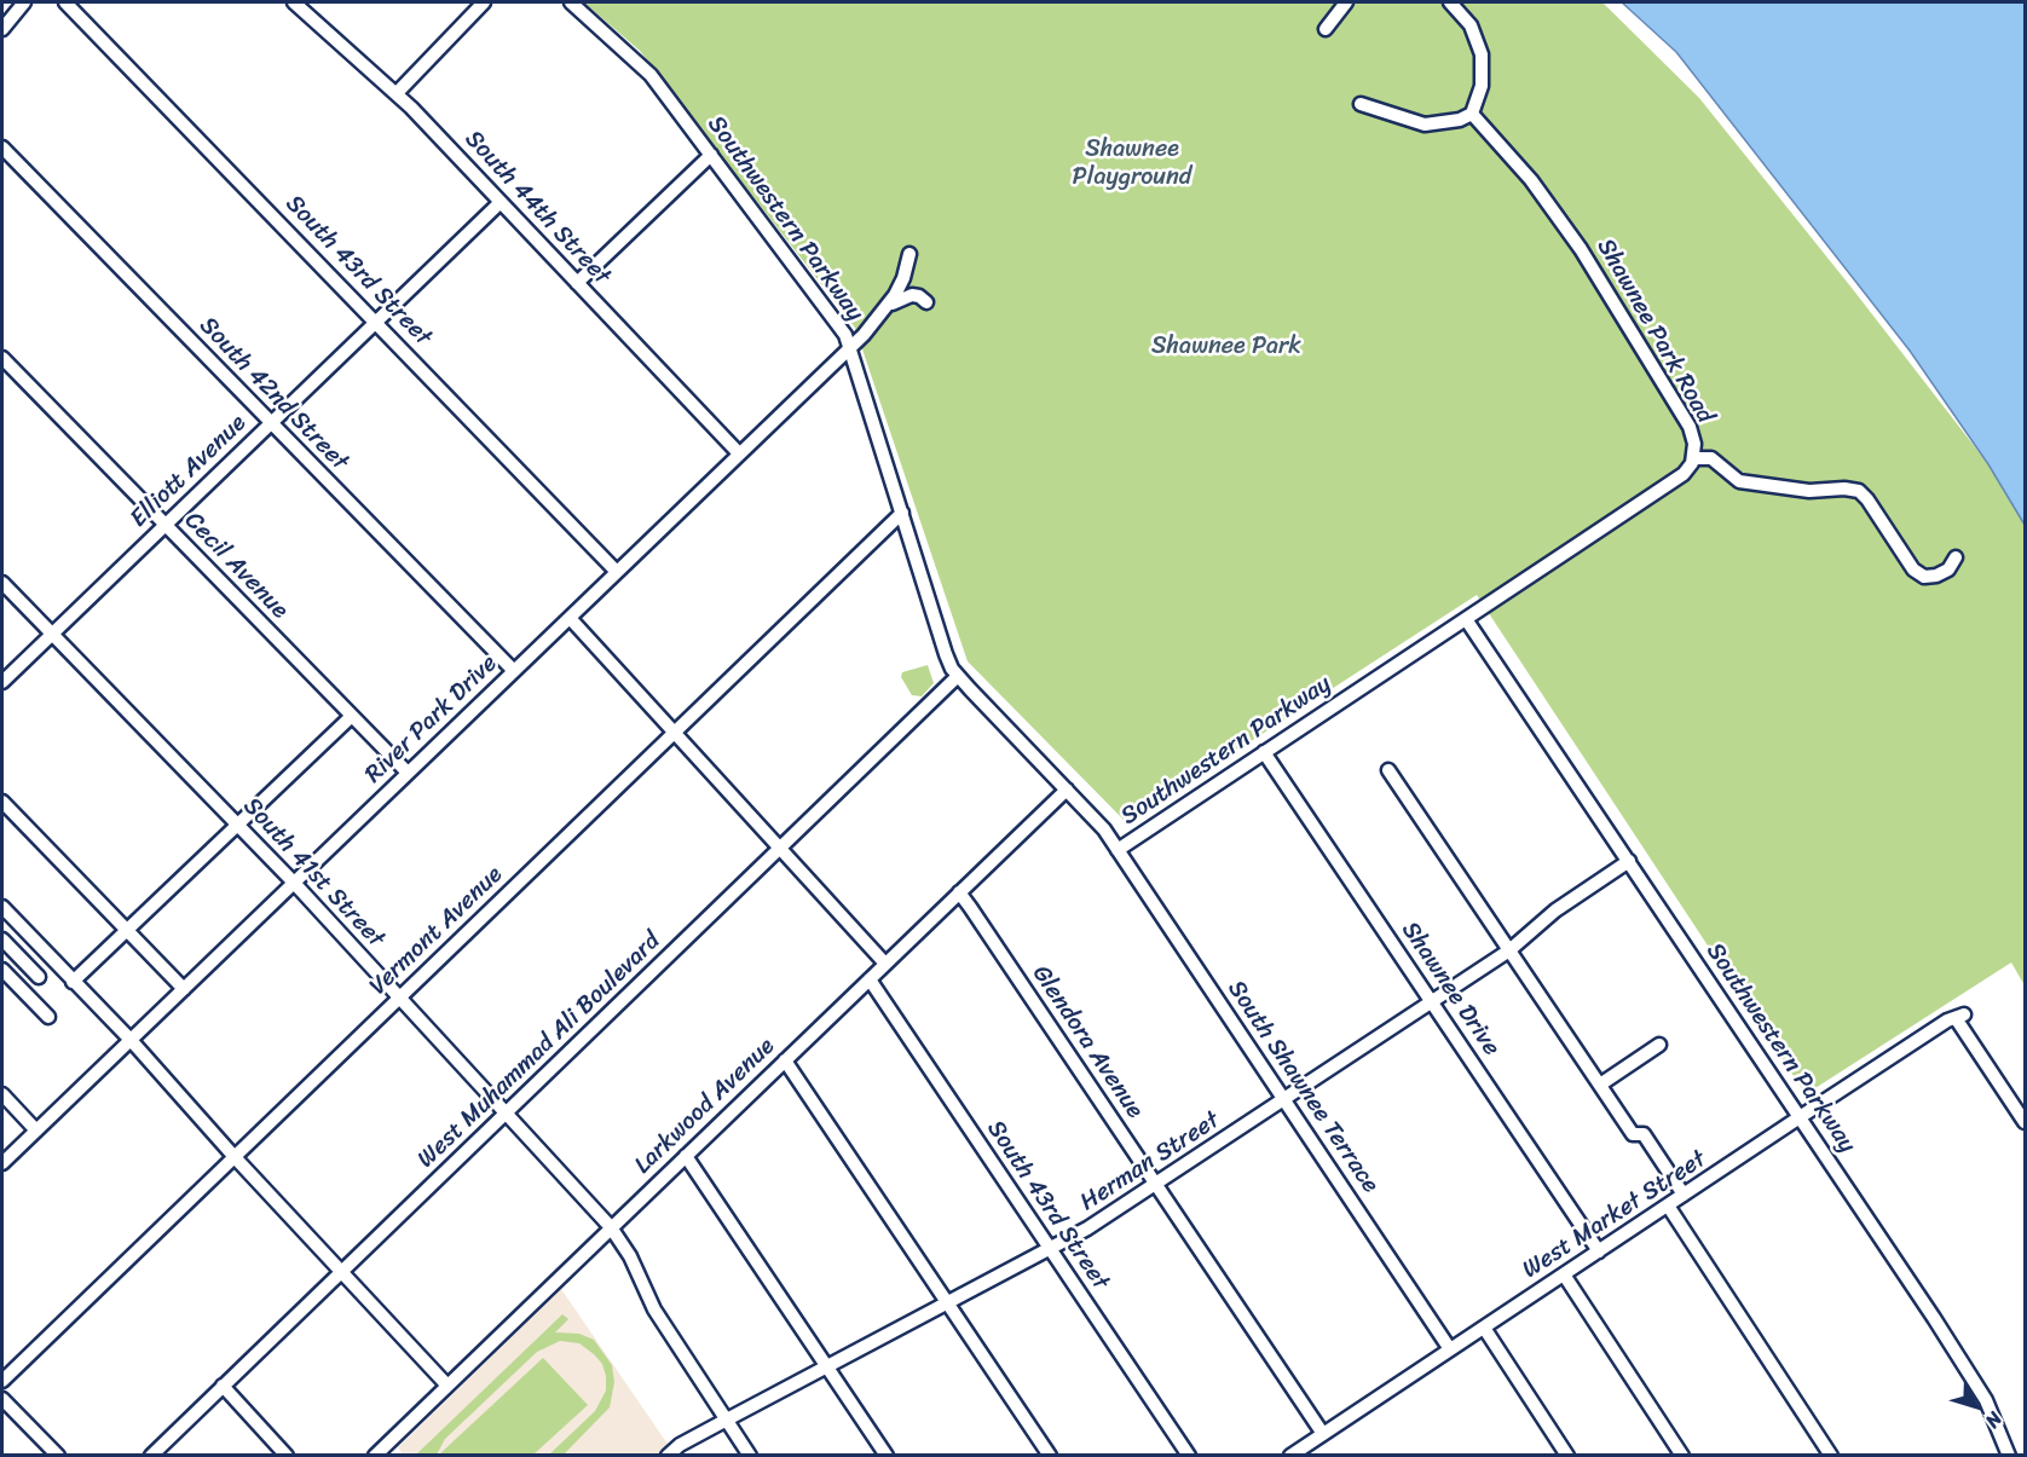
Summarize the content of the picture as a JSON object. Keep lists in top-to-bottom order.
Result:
{
  "streets": {
    "street": [
      "South 44th Street",
      "Southwestern Parkway",
      "South 43rd Street",
      "Shawnee Park Road",
      "South 42nd Street",
      "Elliott Avenue",
      "Cecil Avenue",
      "River Park Drive",
      "South 41st Street",
      "Vermont Avenue",
      "Shawnee Drive",
      "Glendora Avenue",
      "West Muhammad Ali Boulevard",
      "South Shawnee Terrace",
      "Larkwood Avenue",
      "Herman Street",
      "West Market Street"
    ]
  },
  "crossings": [
    ["South 44th Street", "Elliott Avenue"],
    ["South 44th Street", "River Park Drive"],
    ["Southwestern Parkway", "Shawnee Park Road"],
    ["Southwestern Parkway", "River Park Drive"],
    ["Southwestern Parkway", "Vermont Avenue"],
    ["Southwestern Parkway", "Shawnee Drive"],
    ["Southwestern Parkway", "West Muhammad Ali Boulevard"],
    ["Southwestern Parkway", "South Shawnee Terrace"],
    ["Southwestern Parkway", "Larkwood Avenue"],
    ["Southwestern Parkway", "Herman Street"],
    ["Southwestern Parkway", "West Market Street"],
    ["South 43rd Street", "Elliott Avenue"],
    ["South 43rd Street", "River Park Drive"],
    ["South 43rd Street", "Larkwood Avenue"],
    ["South 43rd Street", "Herman Street"],
    ["South 42nd Street", "Elliott Avenue"],
    ["South 42nd Street", "River Park Drive"],
    ["Elliott Avenue", "Cecil Avenue"],
    ["Elliott Avenue", "South 41st Street"],
    ["Cecil Avenue", "River Park Drive"],
    ["River Park Drive", "South 41st Street"],
    ["South 41st Street", "Vermont Avenue"],
    ["South 41st Street", "West Muhammad Ali Boulevard"],
    ["South 41st Street", "Larkwood Avenue"],
    ["South 41st Street", "Herman Street"],
    ["Shawnee Drive", "Herman Street"],
    ["Shawnee Drive", "West Market Street"],
    ["Glendora Avenue", "Larkwood Avenue"],
    ["Glendora Avenue", "Herman Street"],
    ["Glendora Avenue", "West Market Street"],
    ["South Shawnee Terrace", "Herman Street"],
    ["South Shawnee Terrace", "West Market Street"]
  ],
  "parks": ["Shawnee Playground", "Shawnee Park"],
  "north": "bottom right"
}
